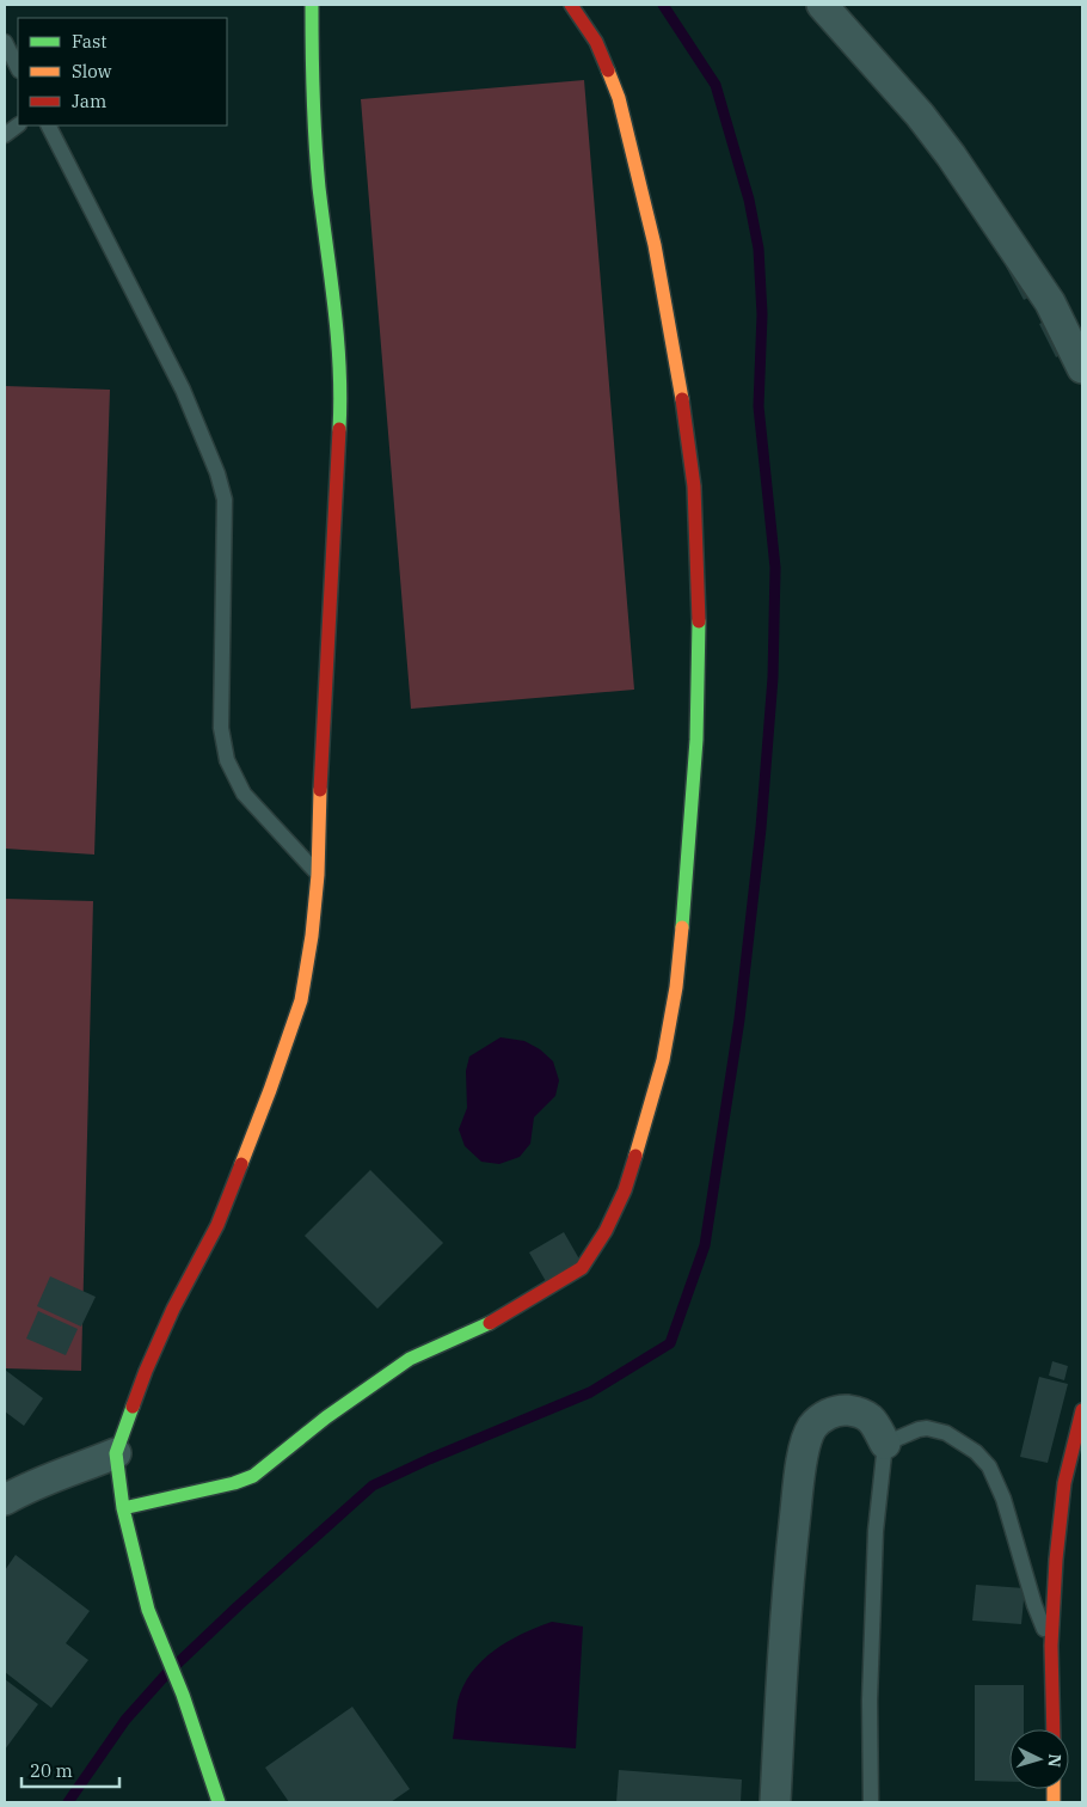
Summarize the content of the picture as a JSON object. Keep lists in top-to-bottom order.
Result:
{
  "legend": ["Fast", "Slow", "Jam"],
  "scale_bar": "20 m",
  "north": "right"
}
